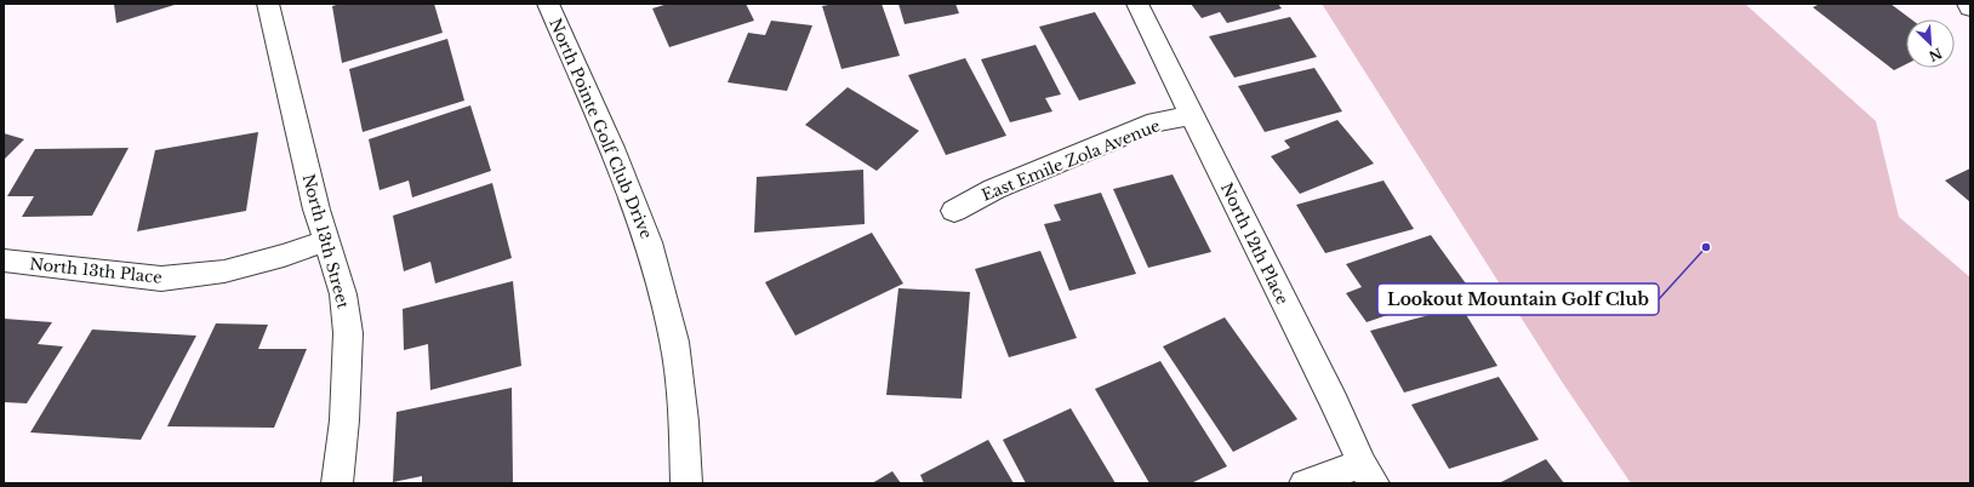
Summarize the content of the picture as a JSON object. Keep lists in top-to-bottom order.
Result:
{
  "streets": {
    "street": [
      "North Pointe Golf Club Drive",
      "East Emile Zola Avenue",
      "North 13th Street",
      "North 12th Place",
      "North 13th Place"
    ]
  },
  "crossings": [
    ["East Emile Zola Avenue", "North 12th Place"],
    ["North 13th Street", "North 13th Place"]
  ],
  "places": ["Lookout Mountain Golf Club"],
  "north": "bottom right"
}
